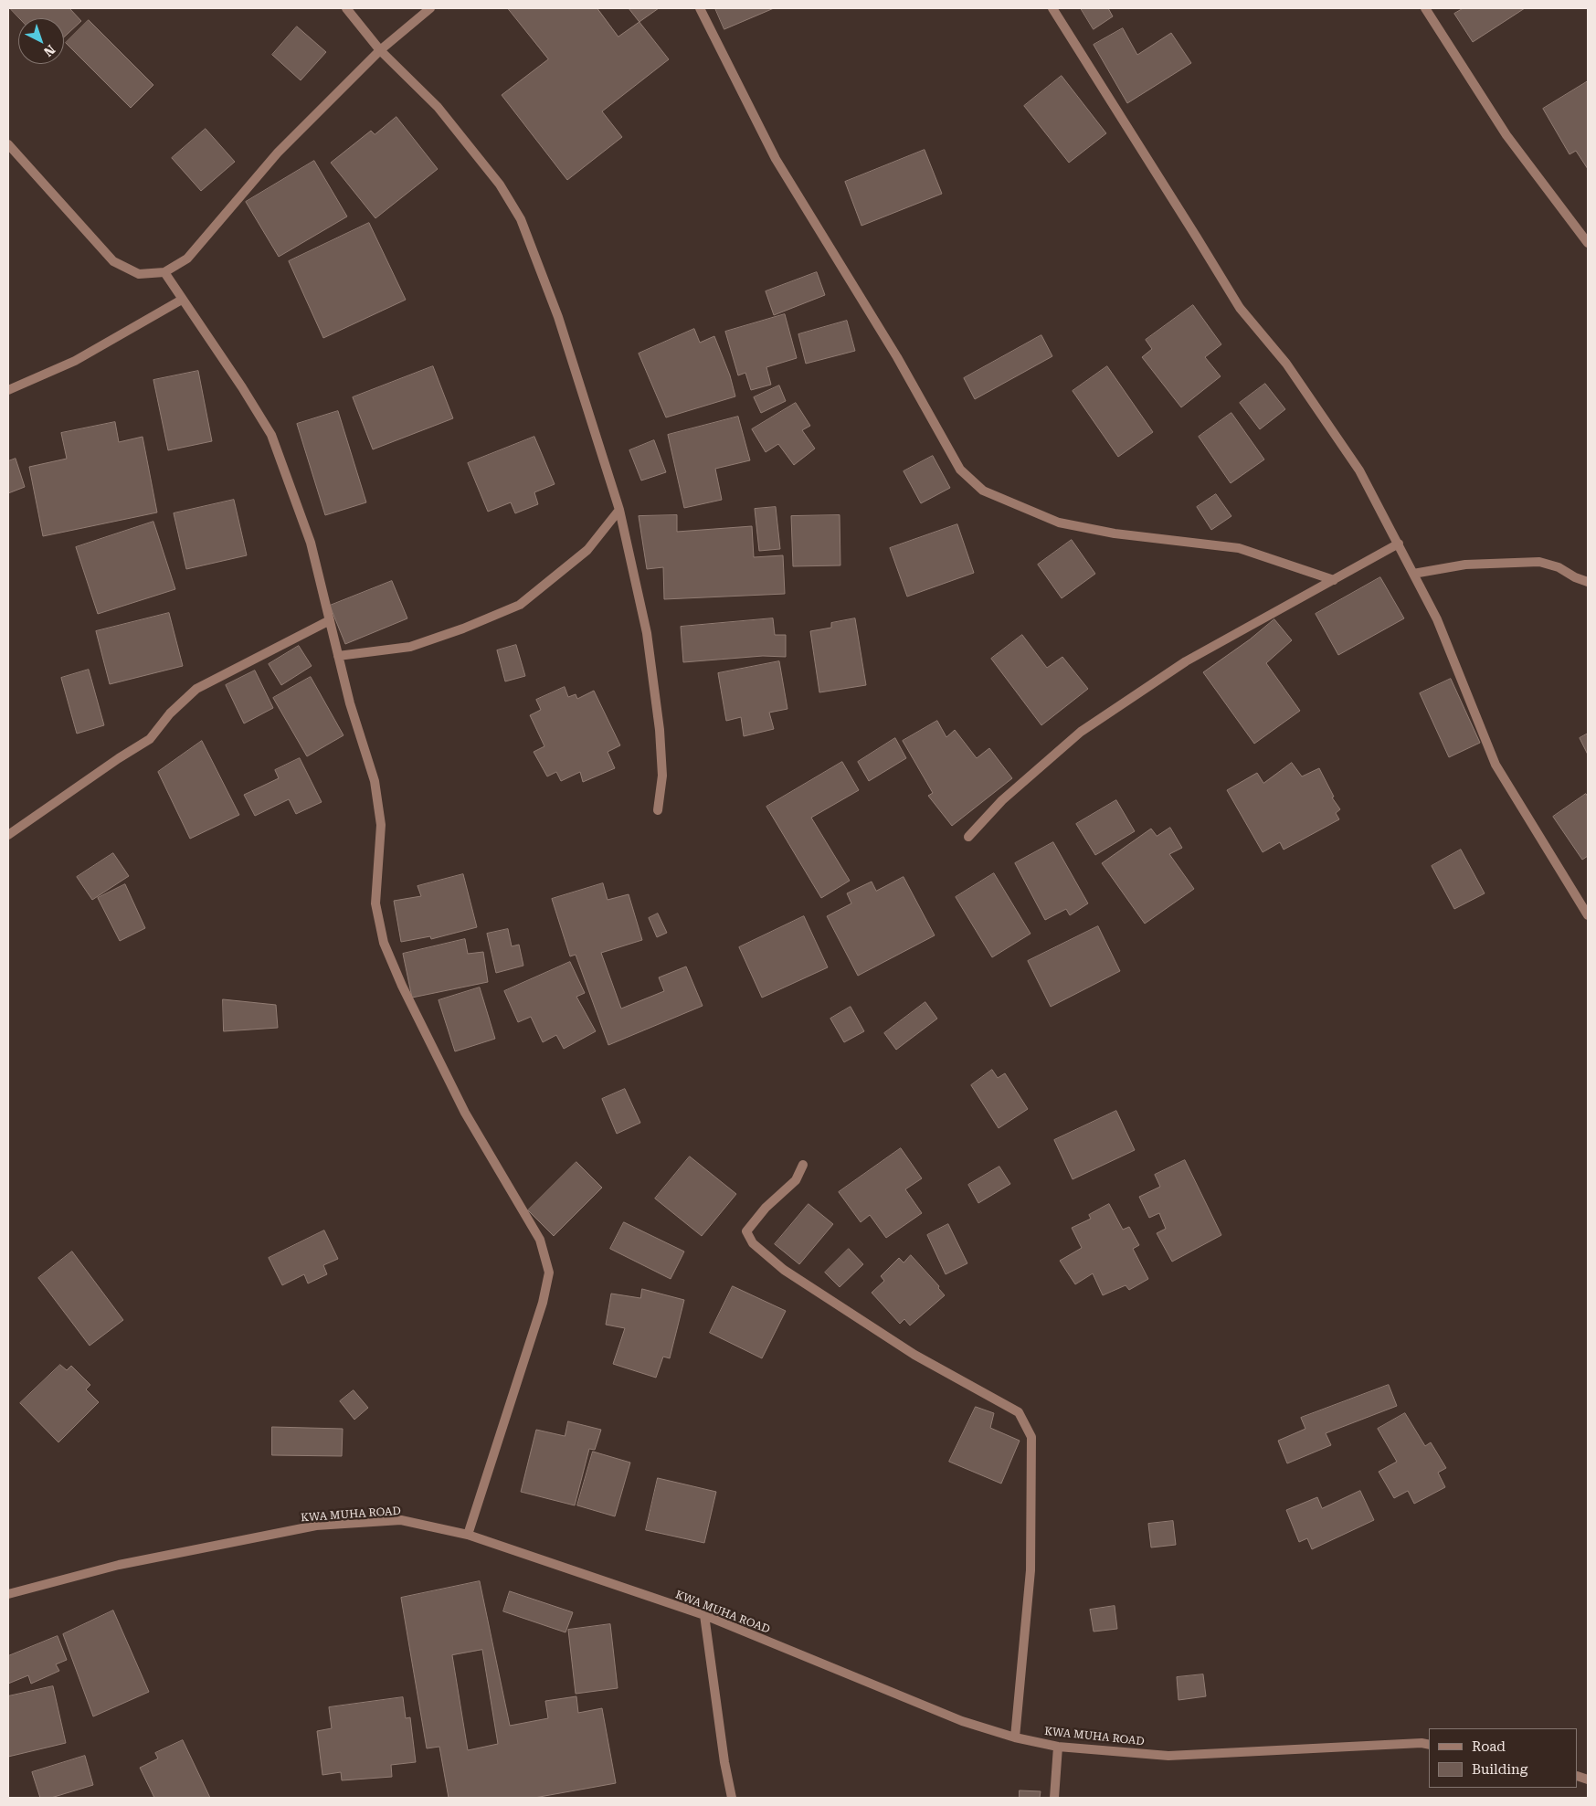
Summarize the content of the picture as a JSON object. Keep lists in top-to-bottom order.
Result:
{
  "streets": {
    "street": ["KWA MUHA ROAD"]
  },
  "legend": ["Road", "Building"],
  "north": "bottom right"
}
